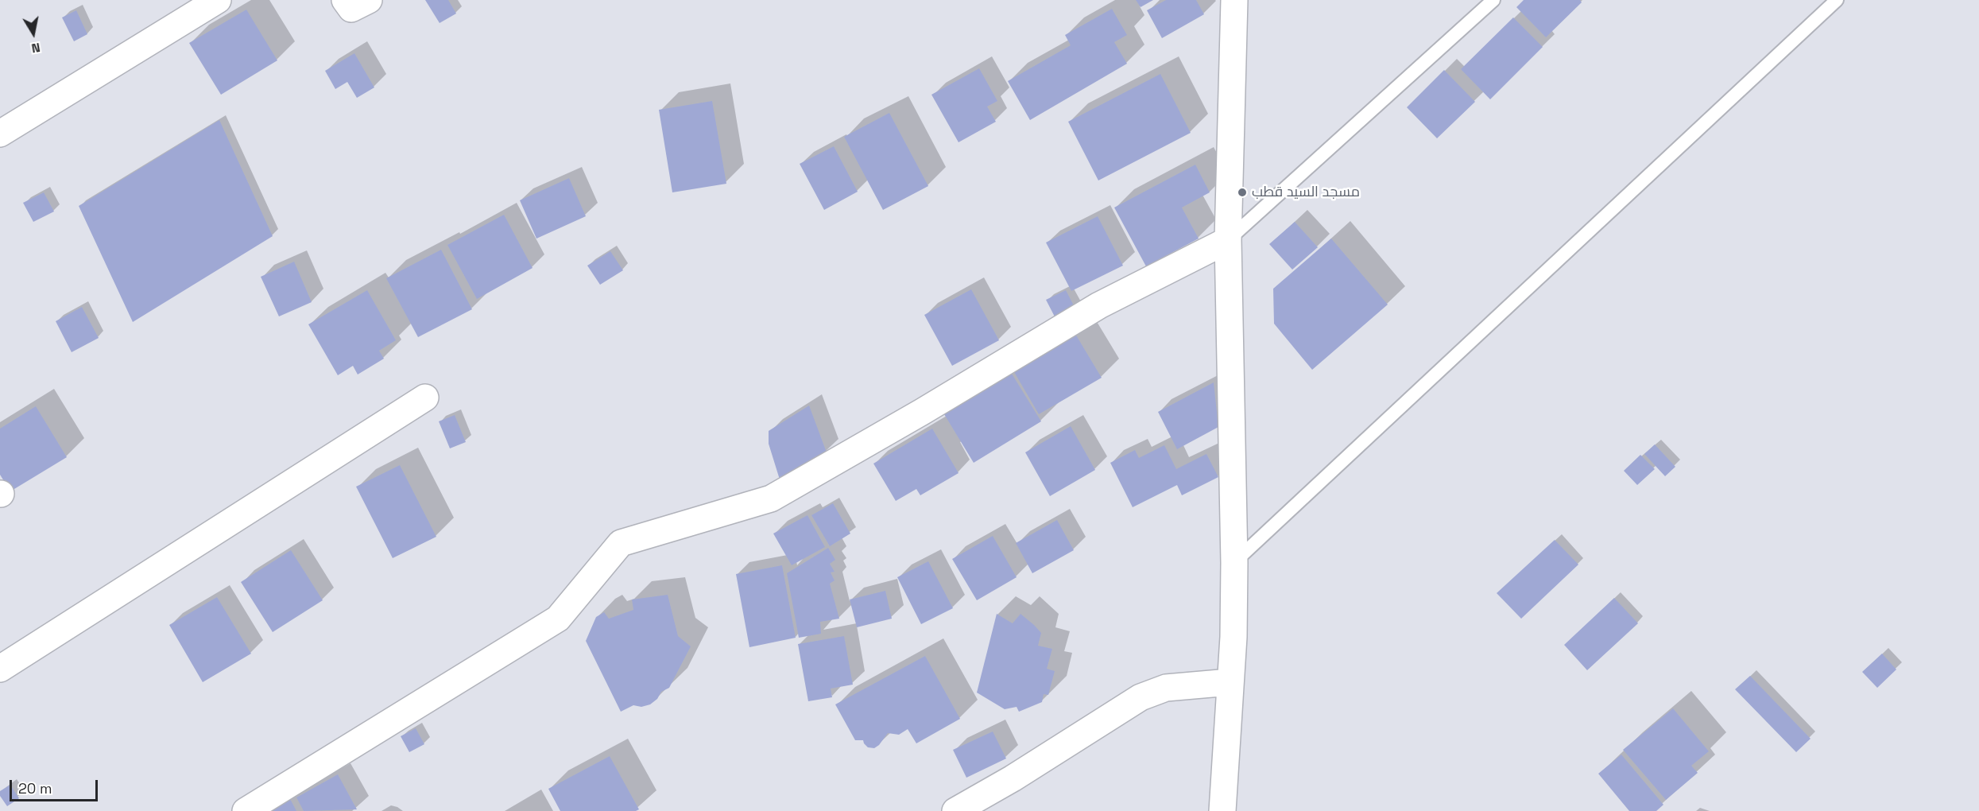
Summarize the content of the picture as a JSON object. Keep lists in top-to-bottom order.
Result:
{
  "places": ["مسجد السيد قطب"],
  "scale_bar": "20 m",
  "north": "bottom"
}
